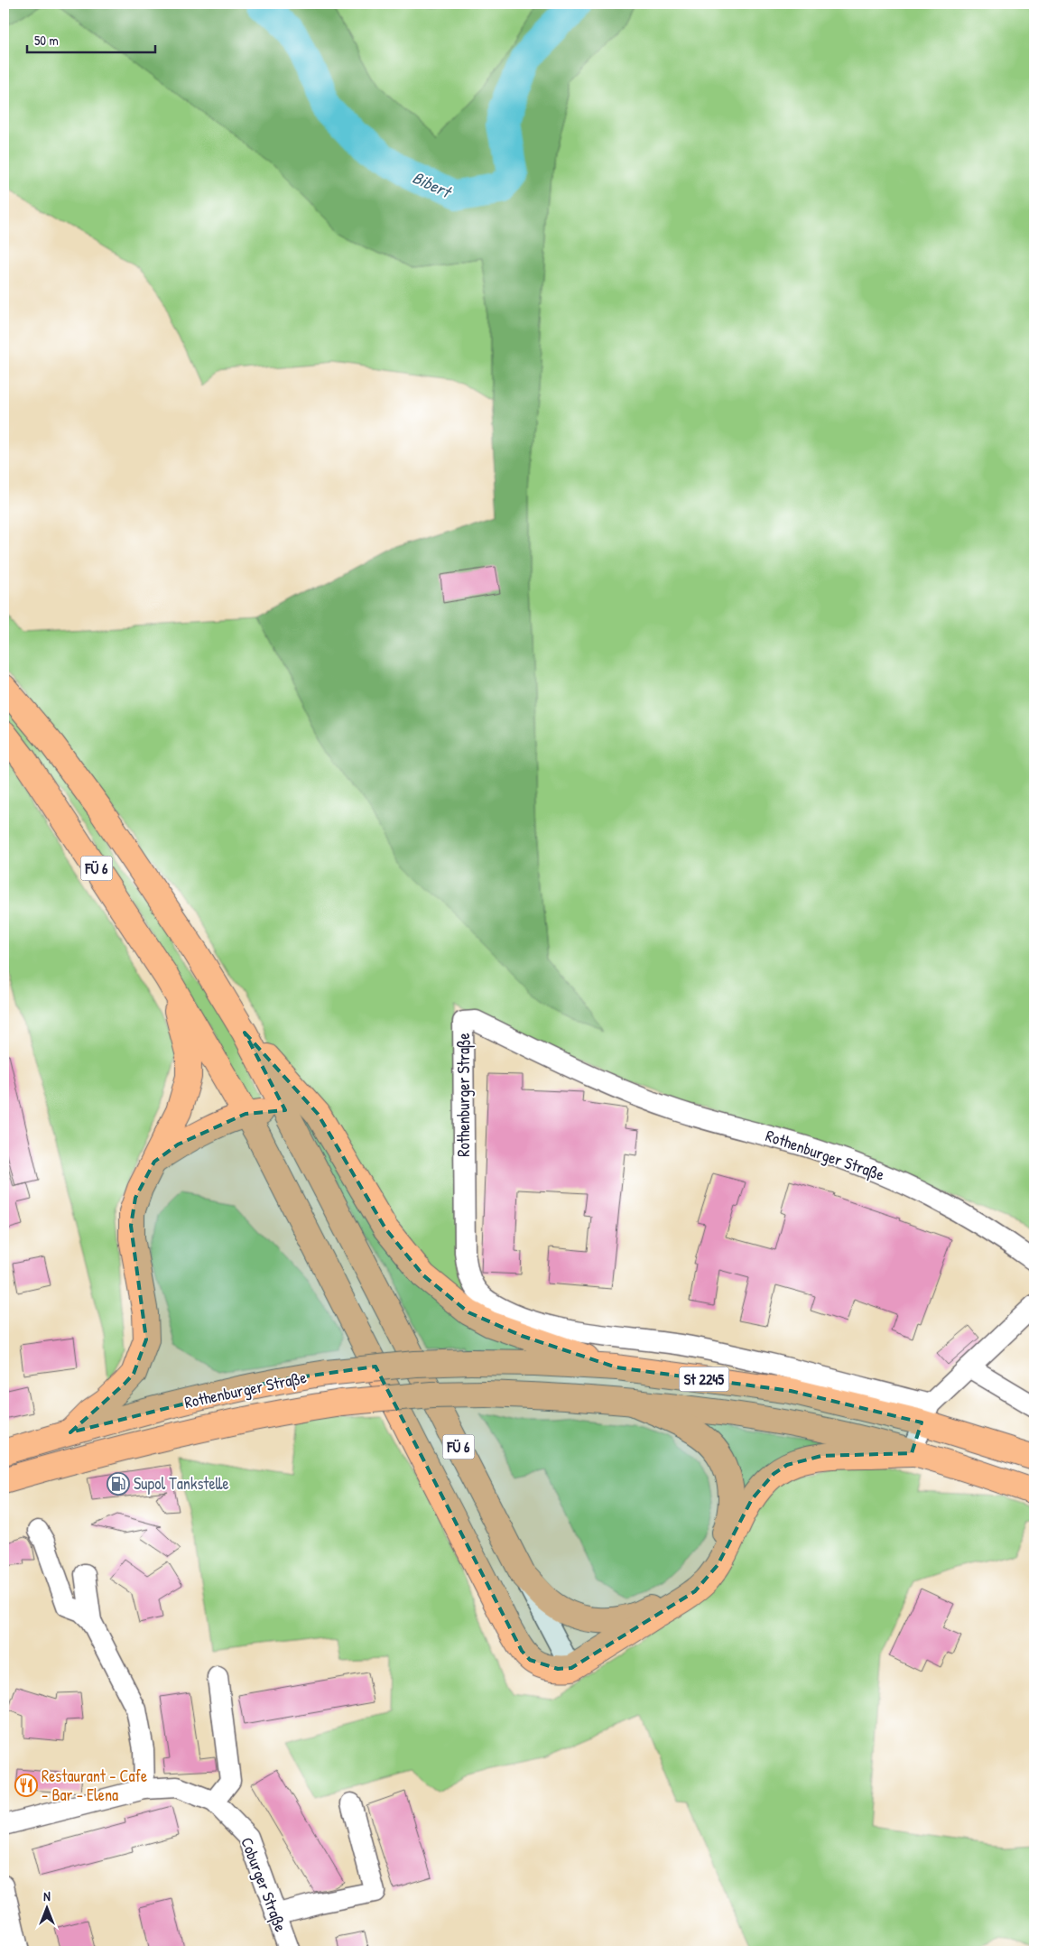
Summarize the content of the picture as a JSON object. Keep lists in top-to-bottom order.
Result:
{
  "streets": {
    "main road": ["FÜ 6", "Rothenburger Straße", "St 2245"],
    "street": ["Coburger Straße"]
  },
  "water": ["Bibert"],
  "places": {
    "fuel station": ["Supol Tankstelle"],
    "restaurant": ["Restaurant - Cafe - Bar - Elena"]
  },
  "scale_bar": "50 m",
  "north": "top"
}
